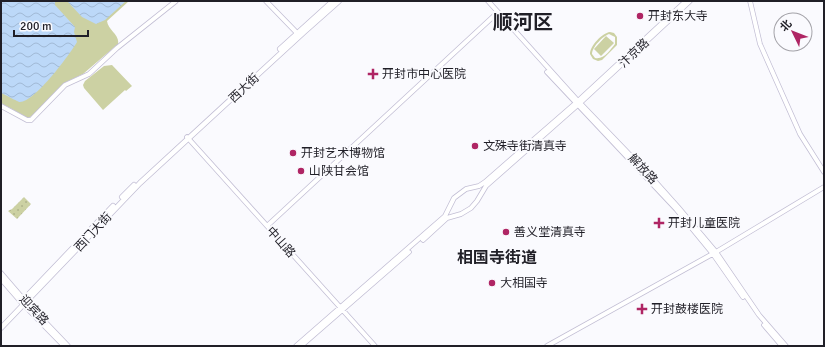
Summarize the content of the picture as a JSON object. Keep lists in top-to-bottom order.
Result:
{
  "streets": {
    "main road": ["西大街", "西门大街"],
    "street": [
      "汴京路",
      "解放路",
      "中山路",
      "迎宾路"
    ]
  },
  "crossings": [
    ["汴京路", "解放路"],
    ["西大街", "西门大街"],
    ["西大街", "中山路"],
    ["西门大街", "中山路"],
    ["西门大街", "迎宾路"]
  ],
  "districts": ["顺河区", "相国寺街道"],
  "places": {
    "other": [
      "开封东大寺",
      "文殊寺街清真寺",
      "开封艺术博物馆",
      "山陕甘会馆",
      "善义堂清真寺",
      "大相国寺"
    ],
    "health": ["开封市中心医院", "开封儿童医院", "开封鼓楼医院"]
  },
  "scale_bar": "200 m",
  "north": "top left"
}
